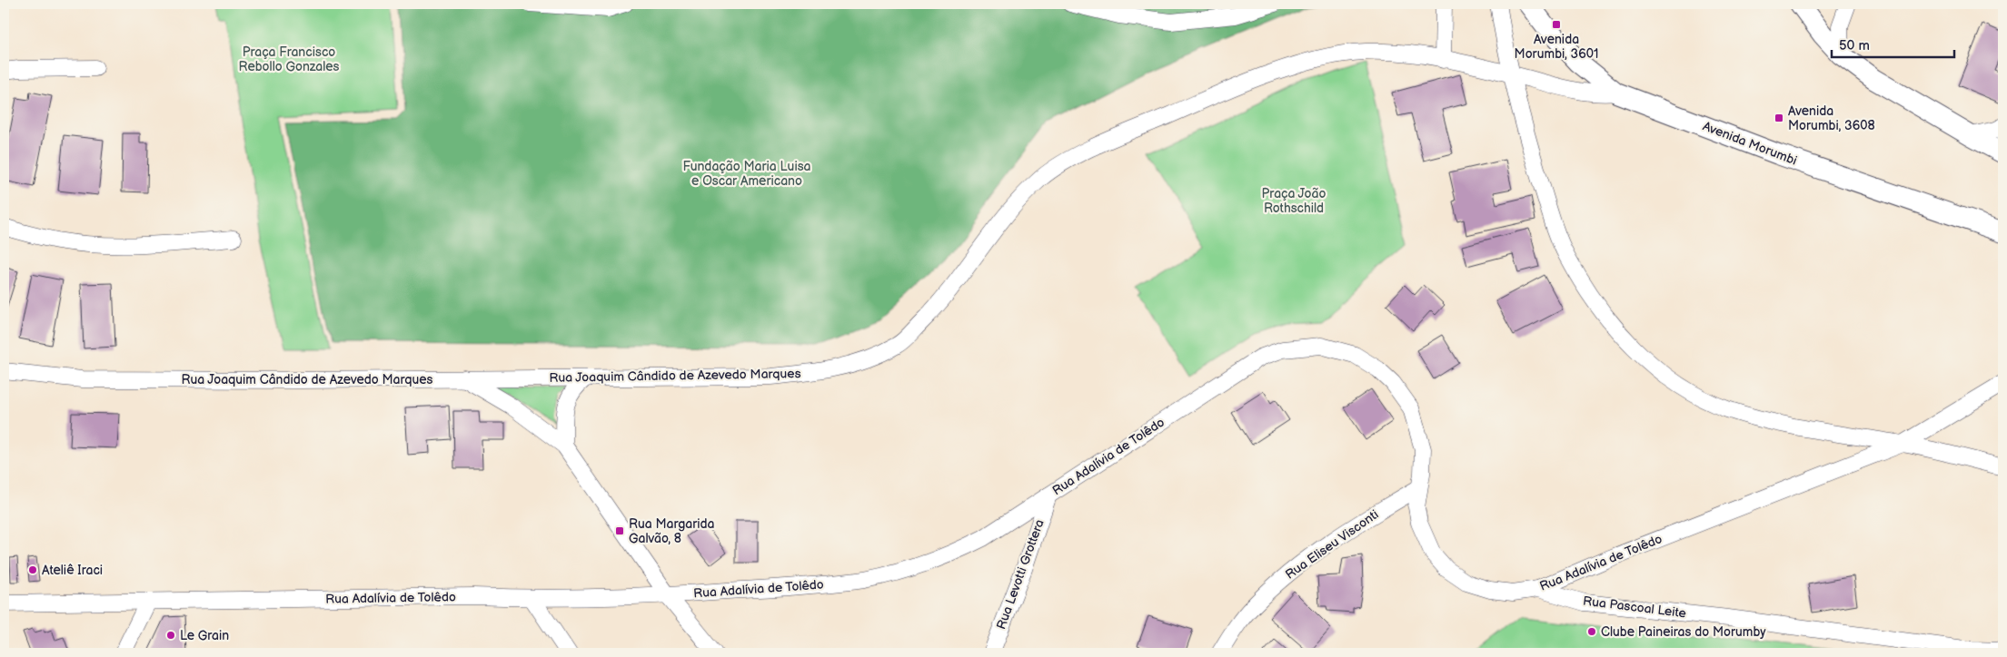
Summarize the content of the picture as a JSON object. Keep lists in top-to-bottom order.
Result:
{
  "streets": {
    "main road": ["Avenida Morumbi"],
    "street": [
      "Rua Joaquim Cândido de Azevedo Marques",
      "Rua Adalívia de Tolêdo",
      "Rua Eliseu Visconti",
      "Rua Levotti Grottera",
      "Rua Pascoal Leite"
    ]
  },
  "crossings": [
    ["Avenida Morumbi", "Rua Joaquim Cândido de Azevedo Marques"],
    ["Rua Adalívia de Tolêdo", "Rua Eliseu Visconti"],
    ["Rua Adalívia de Tolêdo", "Rua Levotti Grottera"],
    ["Rua Adalívia de Tolêdo", "Rua Pascoal Leite"]
  ],
  "parks": ["Praça Francisco Rebollo Gonzales", "Fundação Maria Luisa e Oscar Americano", "Praça João Rothschild"],
  "places": {
    "transit": ["Avenida Morumbi, 3601", "Avenida Morumbi, 3608", "Rua Margarida Galvão, 8"],
    "other": ["Ateliê Iraci", "Clube Paineiras do Morumby", "Le Grain"]
  },
  "scale_bar": "50 m"
}
